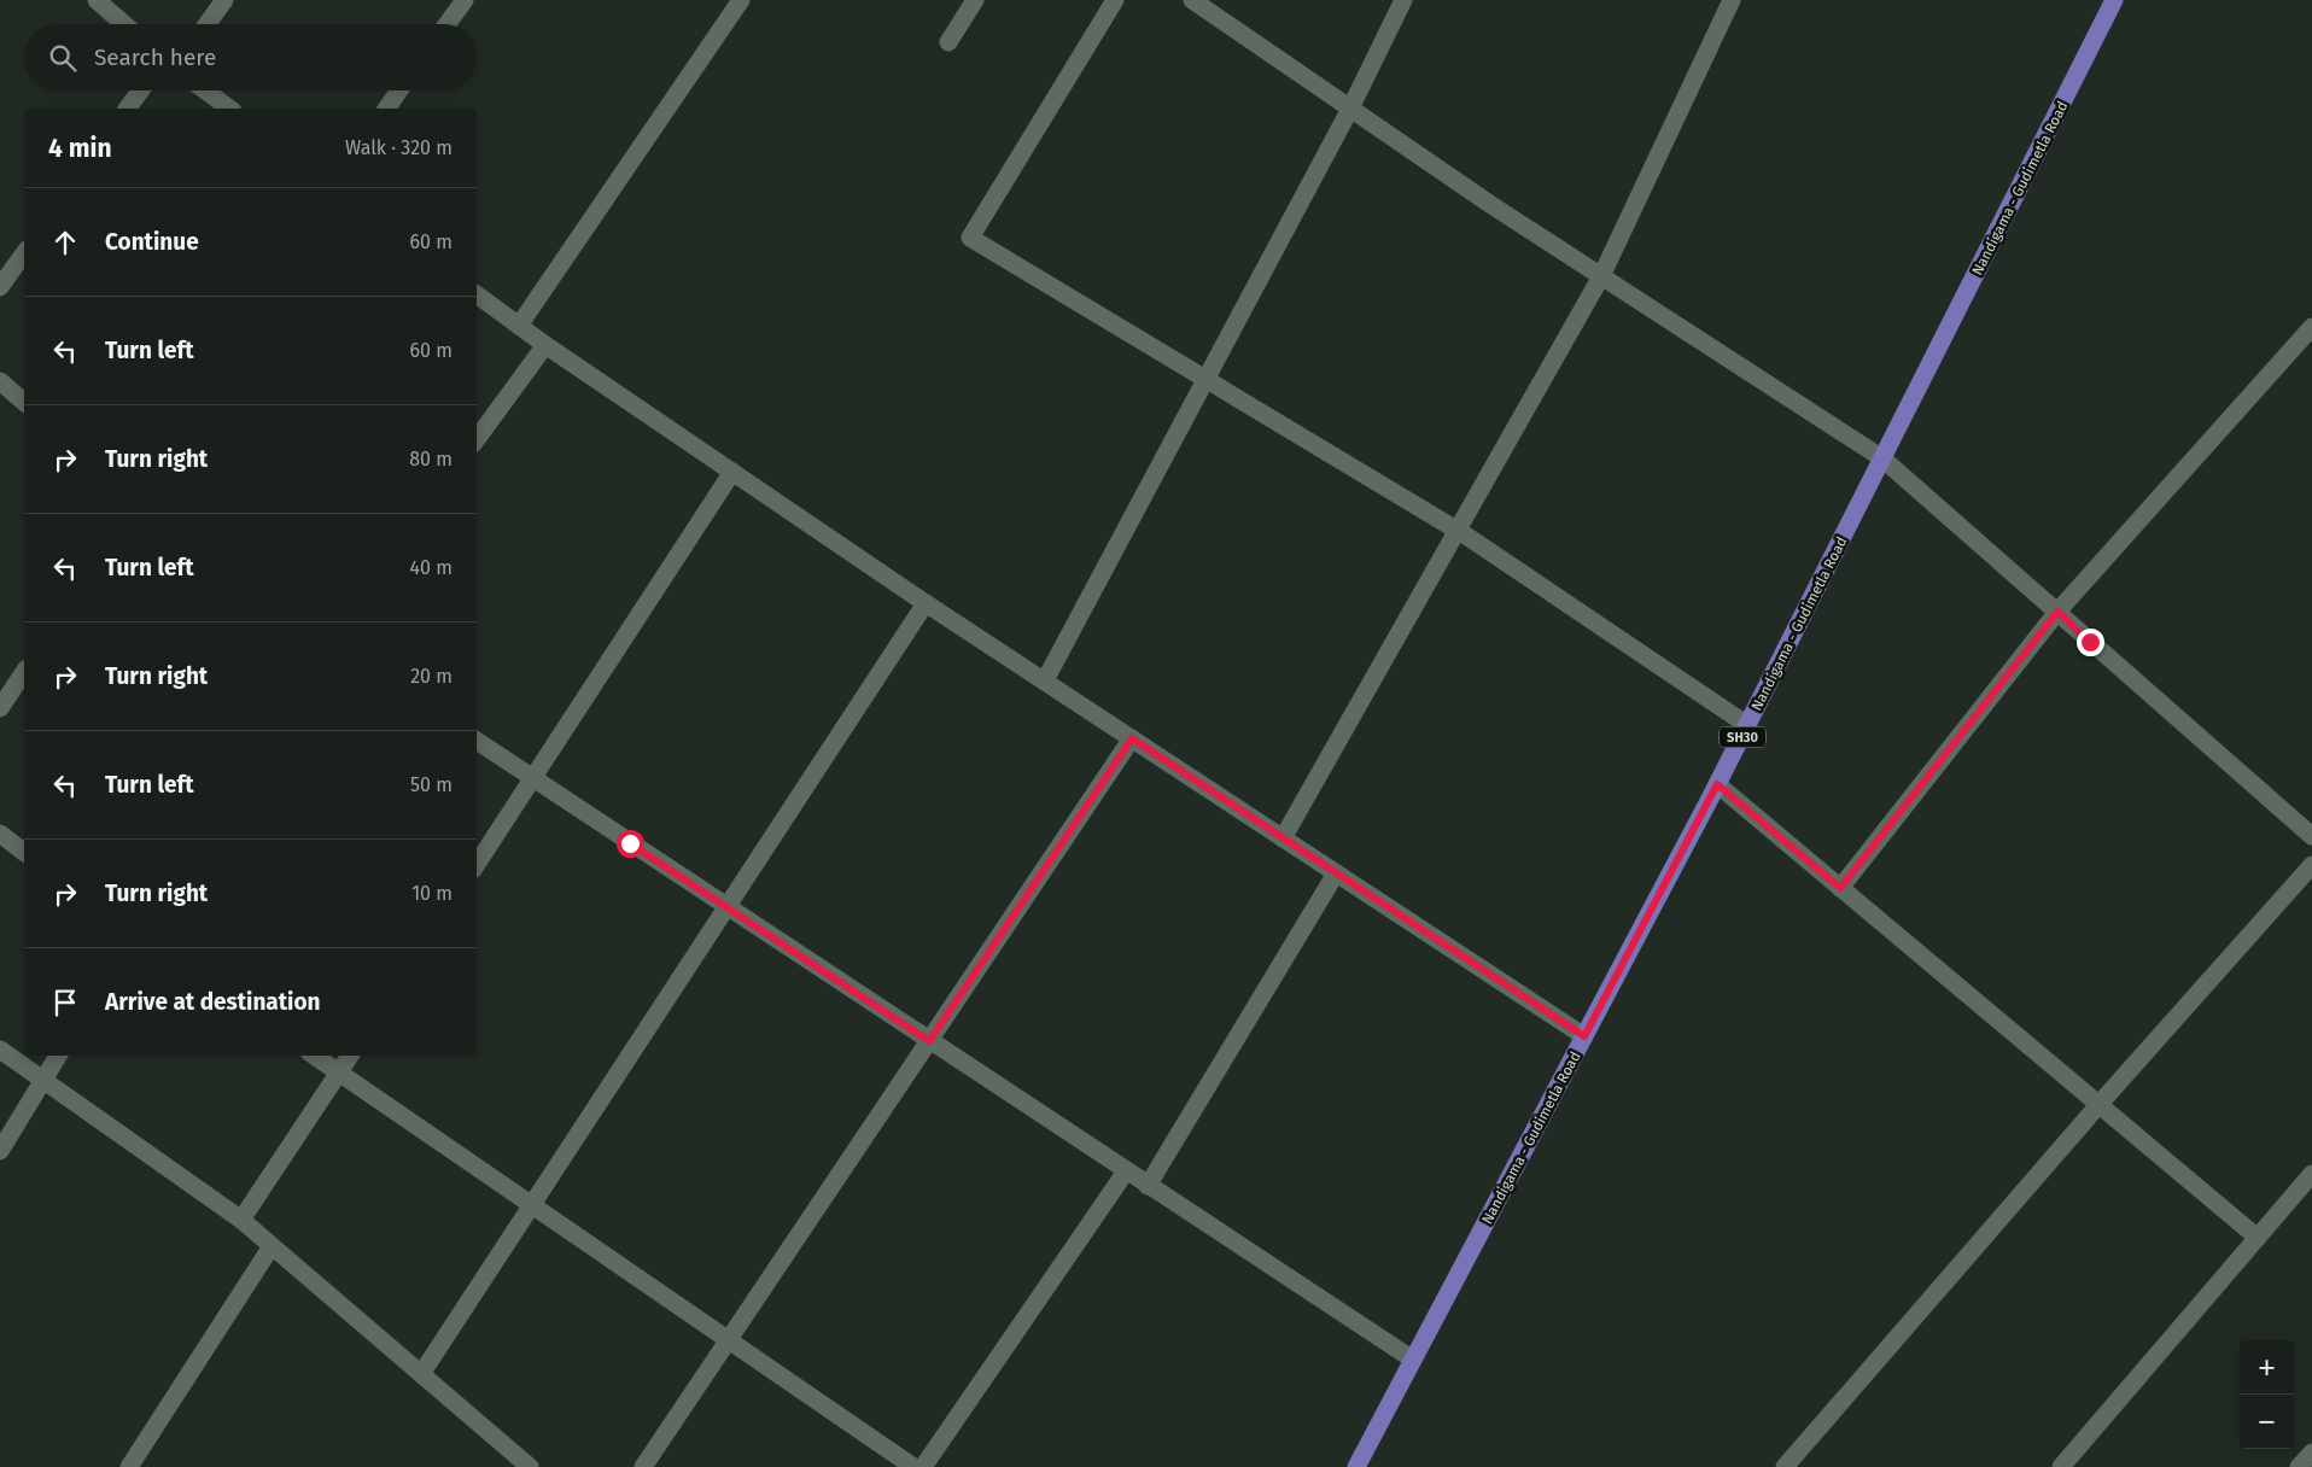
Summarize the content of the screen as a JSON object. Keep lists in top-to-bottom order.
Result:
{
  "streets": {
    "main road": ["Nandigama - Gudimetla Road", "SH30"]
  },
  "page": {
    "search": "Search here",
    "heading": ["4 min", "Walk · 320 m"],
    "list": [
      ["Continue", "60 m"],
      ["Turn left", "60 m"],
      ["Turn right", "80 m"],
      ["Turn left", "40 m"],
      ["Turn right", "20 m"],
      ["Turn left", "50 m"],
      ["Turn right", "10 m"],
      "Arrive at destination"
    ],
    "map_buttons": ["+", "−"]
  }
}
